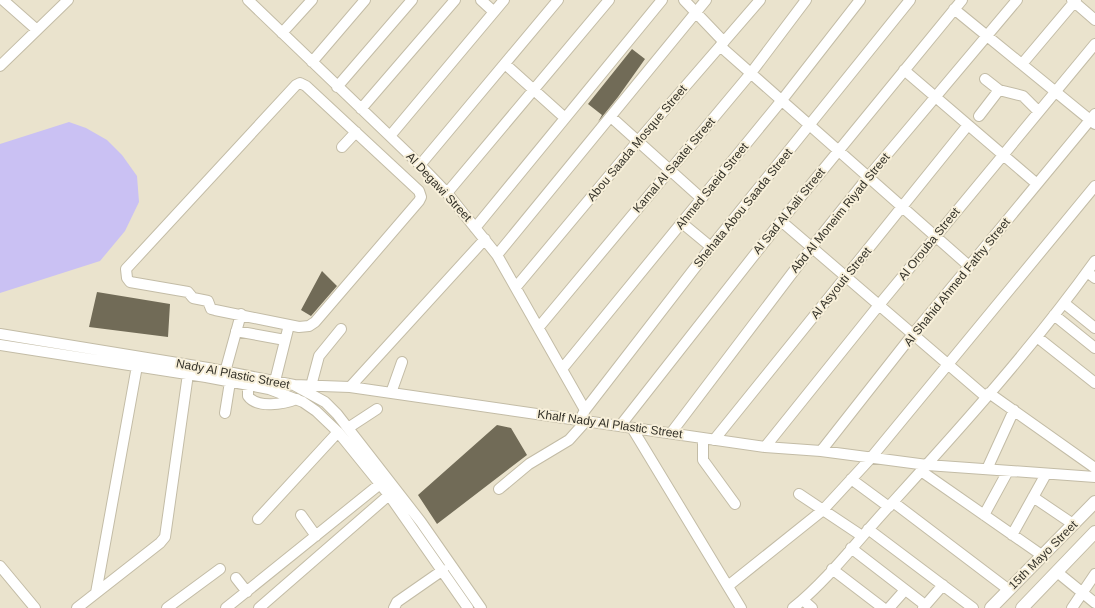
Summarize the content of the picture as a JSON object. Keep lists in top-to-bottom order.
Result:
{
  "streets": {
    "main road": ["15th Mayo Street"],
    "street": [
      "Abou Saada Mosque Street",
      "Kamal Al Saatei Street",
      "Ahmed Saeid Street",
      "Al Degawi Street",
      "Shehata Abou Saada Street",
      "Al Sad Al Aali Street",
      "Abd Al Moneim Riyad Street",
      "Al Orouba Street",
      "Al Shahid Ahmed Fathy Street",
      "Al Asyouti Street",
      "Nady Al Plastic Street",
      "Khalf Nady Al Plastic Street"
    ]
  },
  "crossings": [
    ["Abou Saada Mosque Street", "Al Degawi Street"],
    ["Kamal Al Saatei Street", "Al Degawi Street"],
    ["Ahmed Saeid Street", "Al Degawi Street"],
    ["Al Degawi Street", "Shehata Abou Saada Street"],
    ["Shehata Abou Saada Street", "Khalf Nady Al Plastic Street"],
    ["Al Sad Al Aali Street", "Khalf Nady Al Plastic Street"],
    ["Abd Al Moneim Riyad Street", "Khalf Nady Al Plastic Street"],
    ["Al Orouba Street", "Khalf Nady Al Plastic Street"],
    ["Al Shahid Ahmed Fathy Street", "Khalf Nady Al Plastic Street"],
    ["Al Asyouti Street", "Khalf Nady Al Plastic Street"],
    ["Nady Al Plastic Street", "Khalf Nady Al Plastic Street"]
  ]
}
